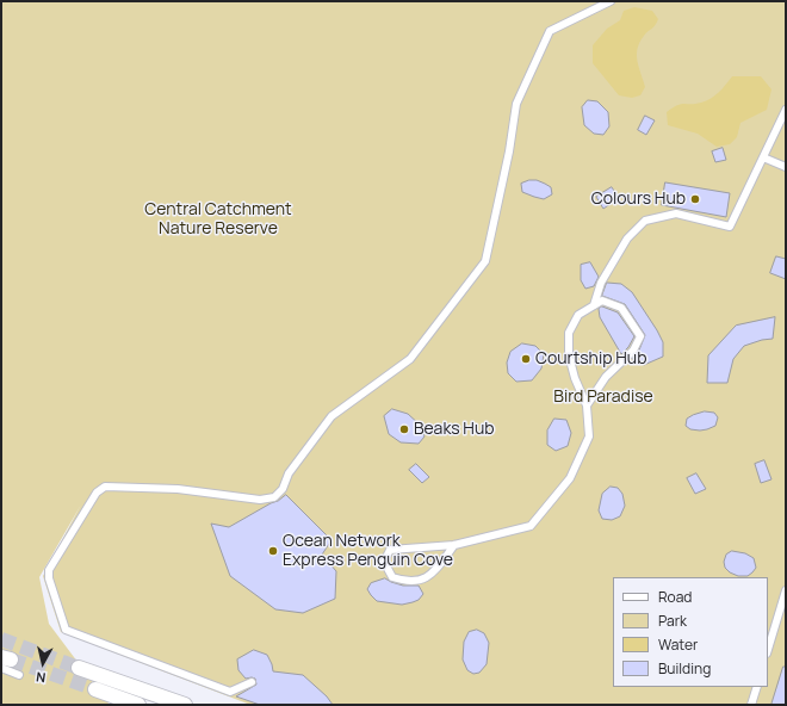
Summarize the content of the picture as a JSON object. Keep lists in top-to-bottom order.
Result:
{
  "parks": ["Central Catchment Nature Reserve", "Bird Paradise"],
  "places": [
    "Colours Hub",
    "Courtship Hub",
    "Beaks Hub",
    "Ocean Network Express Penguin Cove"
  ],
  "legend": [
    "Road",
    "Park",
    "Water",
    "Building"
  ],
  "north": "bottom"
}
